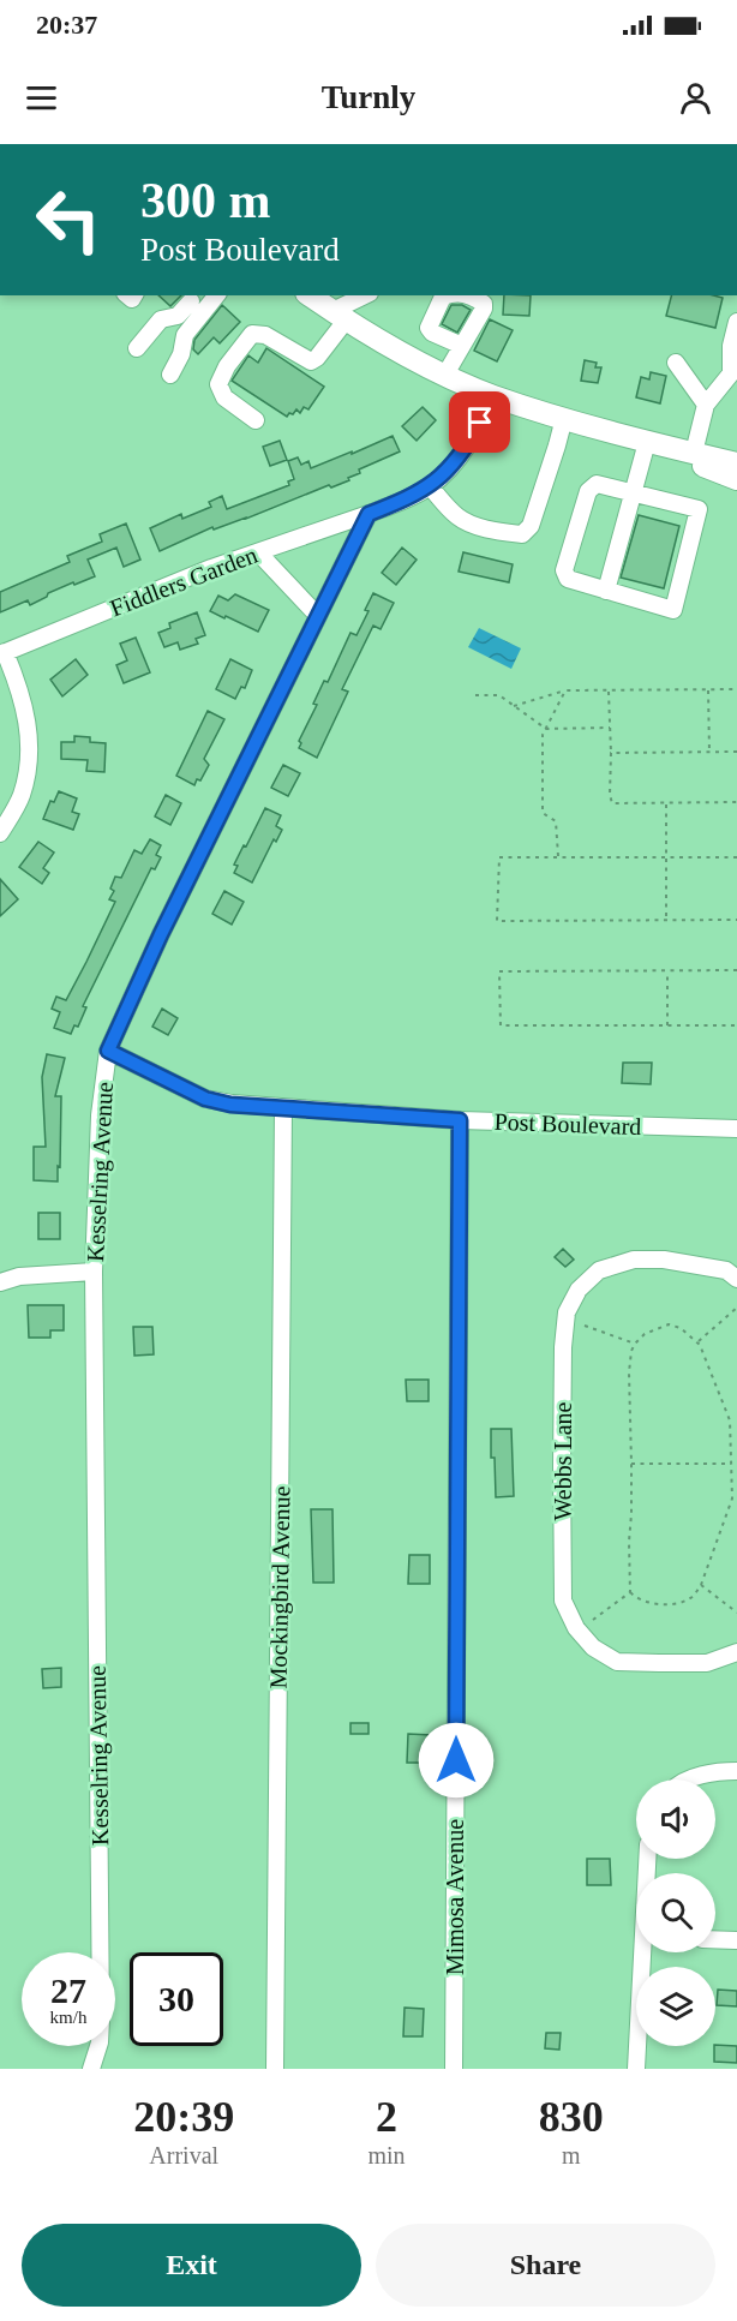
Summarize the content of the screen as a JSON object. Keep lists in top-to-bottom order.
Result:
{
  "streets": {
    "street": [
      "Fiddlers Garden",
      "Post Boulevard",
      "Kesselring Avenue",
      "Webbs Lane",
      "Mockingbird Avenue",
      "Mimosa Avenue"
    ]
  },
  "crossings": [
    ["Fiddlers Garden", "Kesselring Avenue"],
    ["Post Boulevard", "Kesselring Avenue"],
    ["Post Boulevard", "Mockingbird Avenue"],
    ["Post Boulevard", "Mimosa Avenue"]
  ],
  "page": {
    "status": "20:37",
    "header": "Turnly",
    "turn": ["300 m", "Post Boulevard"],
    "speed": "27 km/h",
    "limit": "30",
    "eta": [
      "20:39",
      "Arrival",
      "2",
      "min",
      "830",
      "m"
    ],
    "buttons": ["Exit", "Share"]
  }
}
